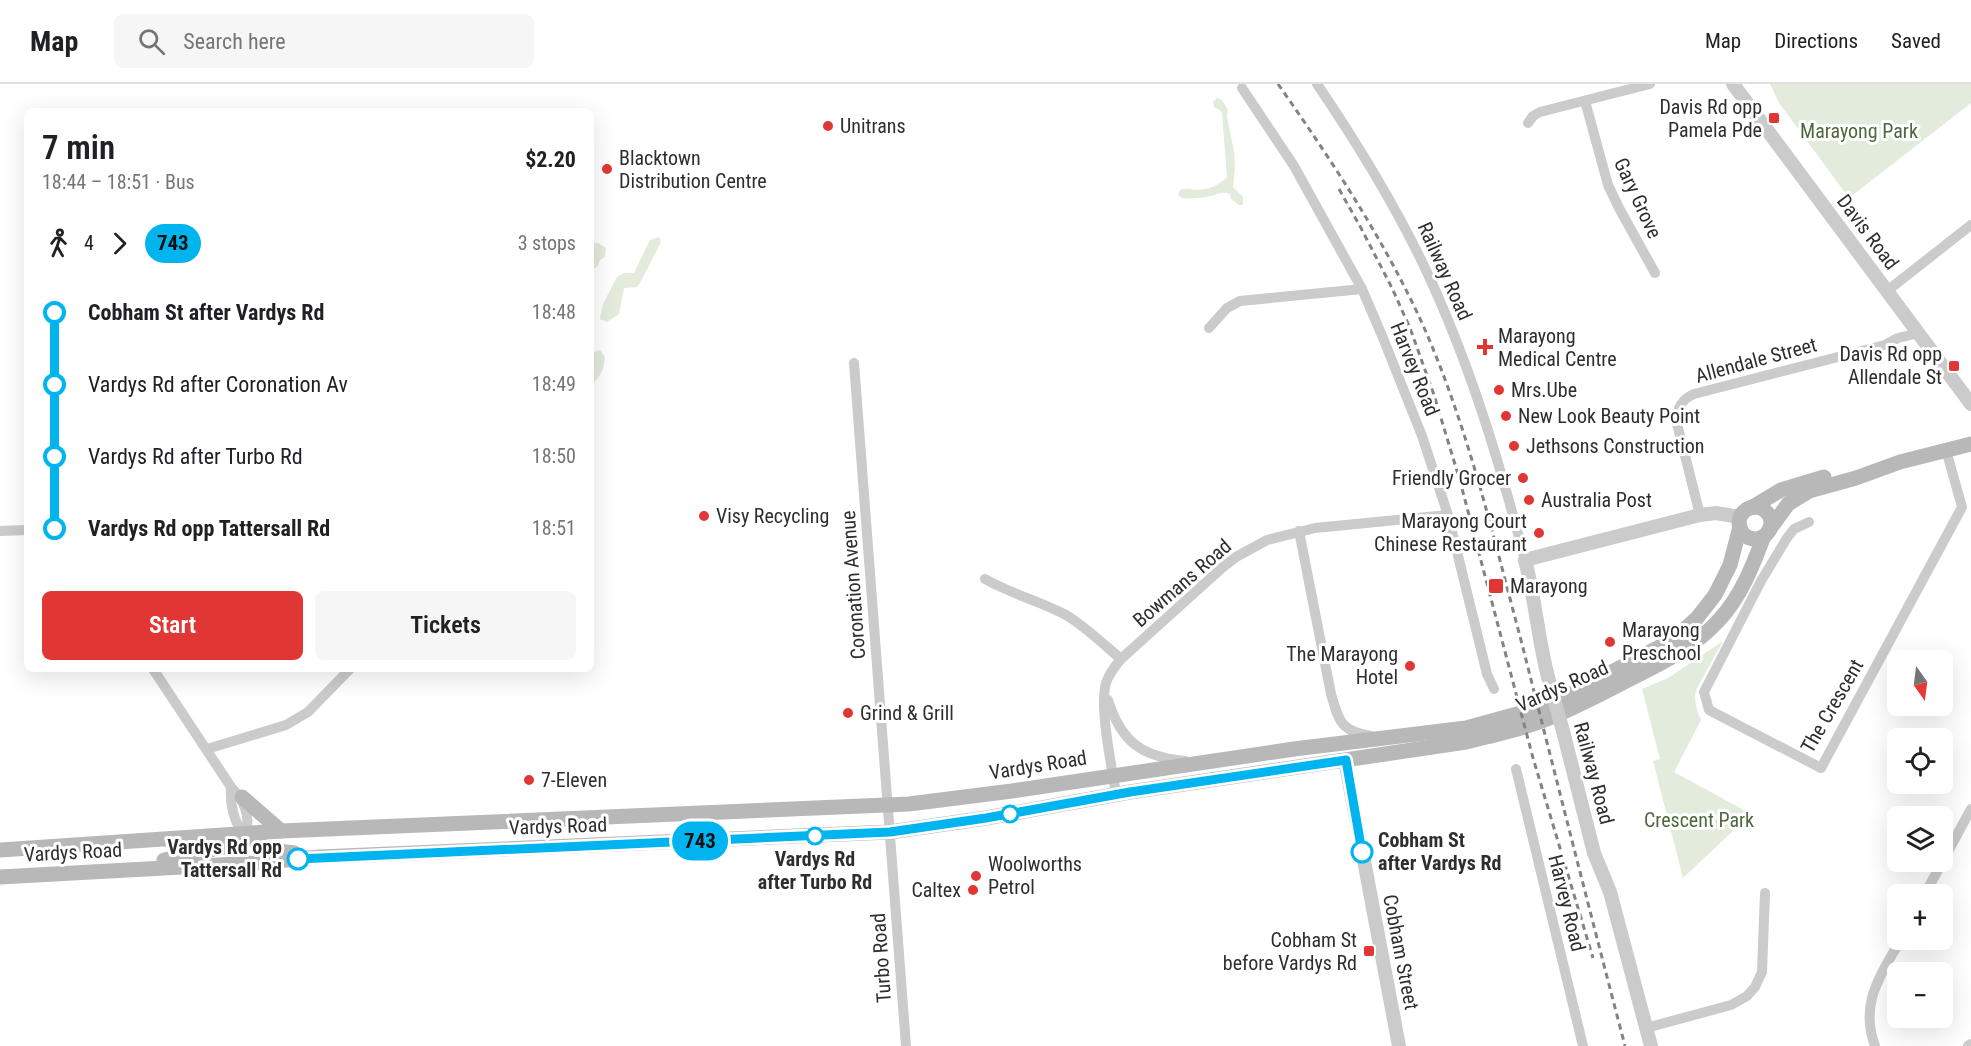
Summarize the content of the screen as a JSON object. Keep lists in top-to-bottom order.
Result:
{
  "streets": {
    "main road": ["Vardys Road"],
    "street": [
      "Gary Grove",
      "Davis Road",
      "Railway Road",
      "Allendale Street",
      "Harvey Road",
      "Bowmans Road",
      "Coronation Avenue",
      "The Crescent",
      "Cobham Street",
      "Turbo Road"
    ]
  },
  "crossings": [
    ["Davis Road", "Allendale Street"],
    ["Harvey Road", "Bowmans Road"],
    ["Bowmans Road", "Vardys Road"],
    ["Coronation Avenue", "Vardys Road"],
    ["Coronation Avenue", "Turbo Road"],
    ["Vardys Road", "Cobham Street"],
    ["Vardys Road", "Turbo Road"]
  ],
  "parks": ["Marayong Park", "Crescent Park"],
  "places": {
    "transit": [
      "Davis Rd opp Pamela Pde",
      "Davis Rd opp Allendale St",
      "Marayong",
      "Cobham St before Vardys Rd"
    ],
    "other": [
      "Unitrans",
      "Blacktown Distribution Centre",
      "Mrs.Ube",
      "New Look Beauty Point",
      "Jethsons Construction",
      "Friendly Grocer",
      "Australia Post",
      "Visy Recycling",
      "Marayong Court Chinese Restaurant",
      "Marayong Preschool",
      "The Marayong Hotel",
      "Grind & Grill",
      "7-Eleven",
      "Vardys Rd after Turbo Rd",
      "Cobham St after Vardys Rd",
      "Vardys Rd opp Tattersall Rd",
      "Woolworths Petrol",
      "Caltex"
    ],
    "health": ["Marayong Medical Centre"]
  },
  "lines": ["bus line 743"],
  "north": "bottom",
  "page": {
    "header": "Map",
    "search": "Search here",
    "nav": ["Map", "Directions", "Saved"],
    "on_map": "743",
    "heading": ["7 min", "18:44 – 18:51 · Bus", "$2.20"],
    "legs": ["4", "743", "3 stops"],
    "list": [
      {
        "name": "Cobham St after Vardys Rd",
        "value": "18:48"
      },
      {
        "name": "Vardys Rd after Coronation Av",
        "value": "18:49"
      },
      {
        "name": "Vardys Rd after Turbo Rd",
        "value": "18:50"
      },
      {
        "name": "Vardys Rd opp Tattersall Rd",
        "value": "18:51"
      }
    ],
    "buttons": ["Start", "Tickets"],
    "map_buttons": ["+", "−"]
  }
}
